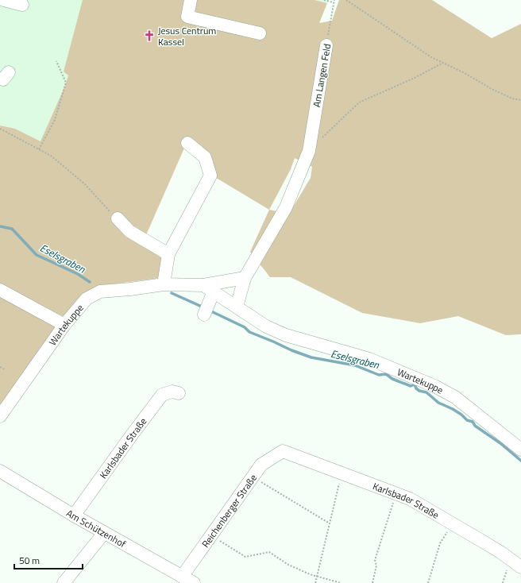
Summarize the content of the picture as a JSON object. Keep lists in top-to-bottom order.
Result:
{
  "streets": {
    "street": [
      "Am Langen Feld",
      "Wartekuppe",
      "Karlsbader Straße",
      "Reichenberger Straße",
      "Am Schützenhof"
    ]
  },
  "crossings": [
    ["Am Langen Feld", "Wartekuppe"],
    ["Karlsbader Straße", "Reichenberger Straße"],
    ["Karlsbader Straße", "Am Schützenhof"],
    ["Reichenberger Straße", "Am Schützenhof"]
  ],
  "water": ["Eselsgraben"],
  "places": {
    "church": ["Jesus Centrum Kassel"]
  },
  "scale_bar": "50 m"
}
